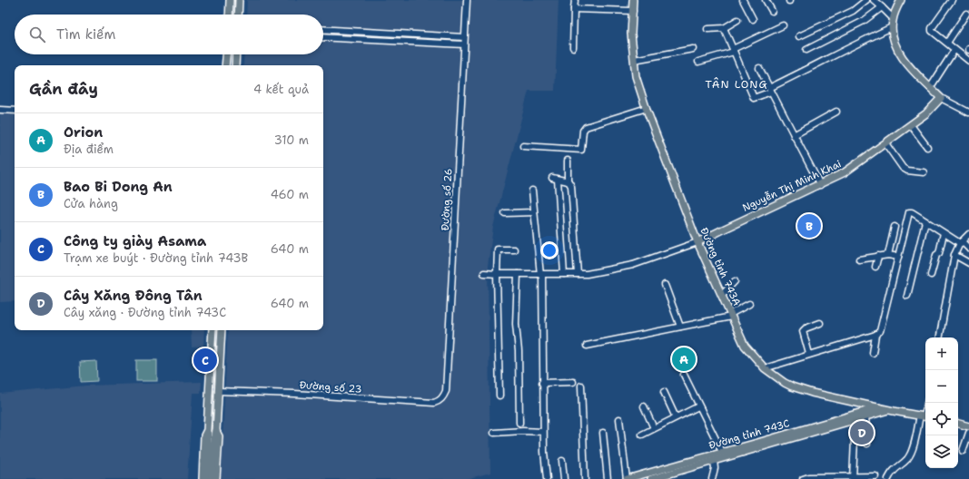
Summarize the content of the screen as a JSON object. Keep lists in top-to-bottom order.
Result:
{
  "streets": {
    "main road": ["Nguyễn Thị Minh Khai", "Đường tỉnh 743A", "Đường tỉnh 743C"],
    "street": ["Đường số 26", "Đường số 23"]
  },
  "crossings": [
    ["Nguyễn Thị Minh Khai", "Đường tỉnh 743A"],
    ["Đường số 26", "Đường số 23"],
    ["Đường tỉnh 743A", "Đường tỉnh 743C"]
  ],
  "districts": ["TÂN LONG"],
  "page": {
    "search": "Tìm kiếm",
    "heading": ["Gần đây", "4 kết quả"],
    "list": [
      {
        "mark": "A",
        "name": "Orion",
        "note": "Địa điểm",
        "value": "310 m"
      },
      {
        "mark": "B",
        "name": "Bao Bi Dong An",
        "note": "Cửa hàng",
        "value": "460 m"
      },
      {
        "mark": "C",
        "name": "Công ty giày Asama",
        "note": "Trạm xe buýt · Đường tỉnh 743B",
        "value": "640 m"
      },
      {
        "mark": "D",
        "name": "Cây Xăng Đông Tân",
        "note": "Cây xăng · Đường tỉnh 743C",
        "value": "640 m"
      }
    ],
    "pins": [
      "B",
      "A",
      "C",
      "D"
    ],
    "map_buttons": ["+", "−"]
  }
}
